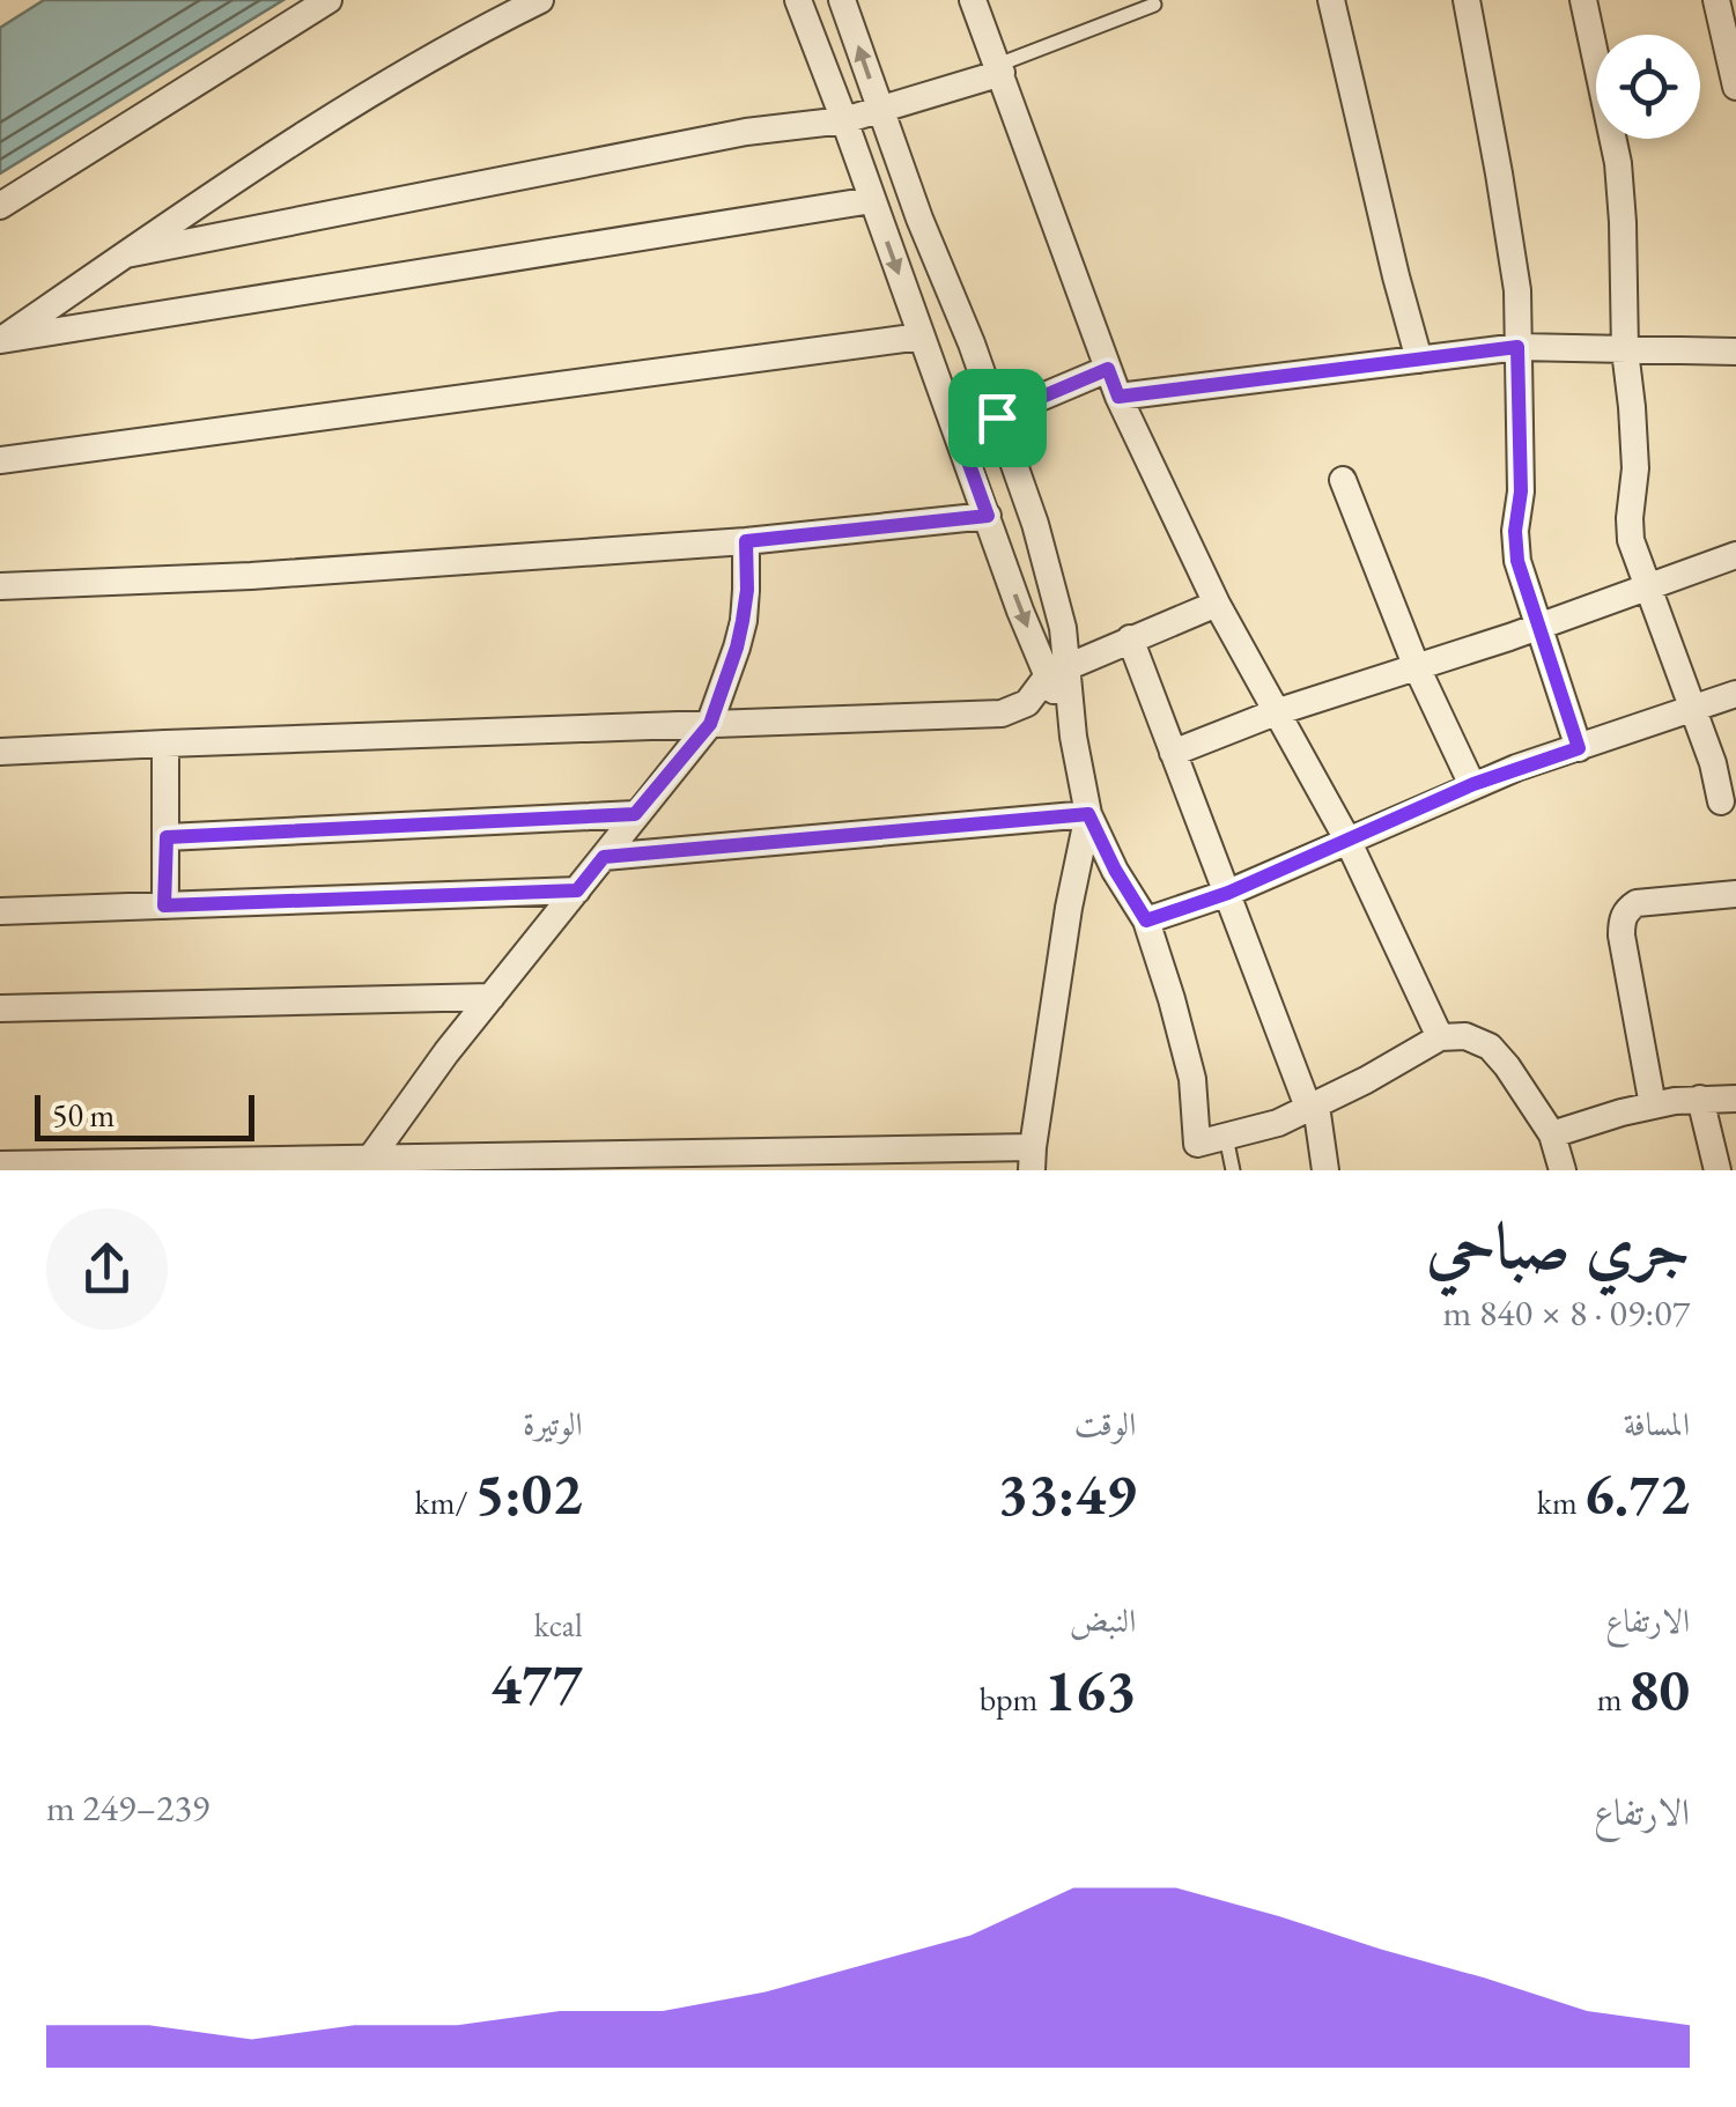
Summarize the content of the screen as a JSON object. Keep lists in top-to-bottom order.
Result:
{
  "scale_bar": "50 m",
  "page": {
    "scale": "50 m",
    "heading": ["جري صباحي", "09:07 · 8 × 840 m"],
    "stats": [
      ["المسافة", "6.72 km"],
      ["الوقت", "33:49"],
      ["الوتيرة", "5:02 /km"],
      ["الارتفاع", "80 m"],
      ["النبض", "163 bpm"],
      ["kcal", "477"]
    ],
    "chart": ["الارتفاع", "239–249 m"]
  }
}
